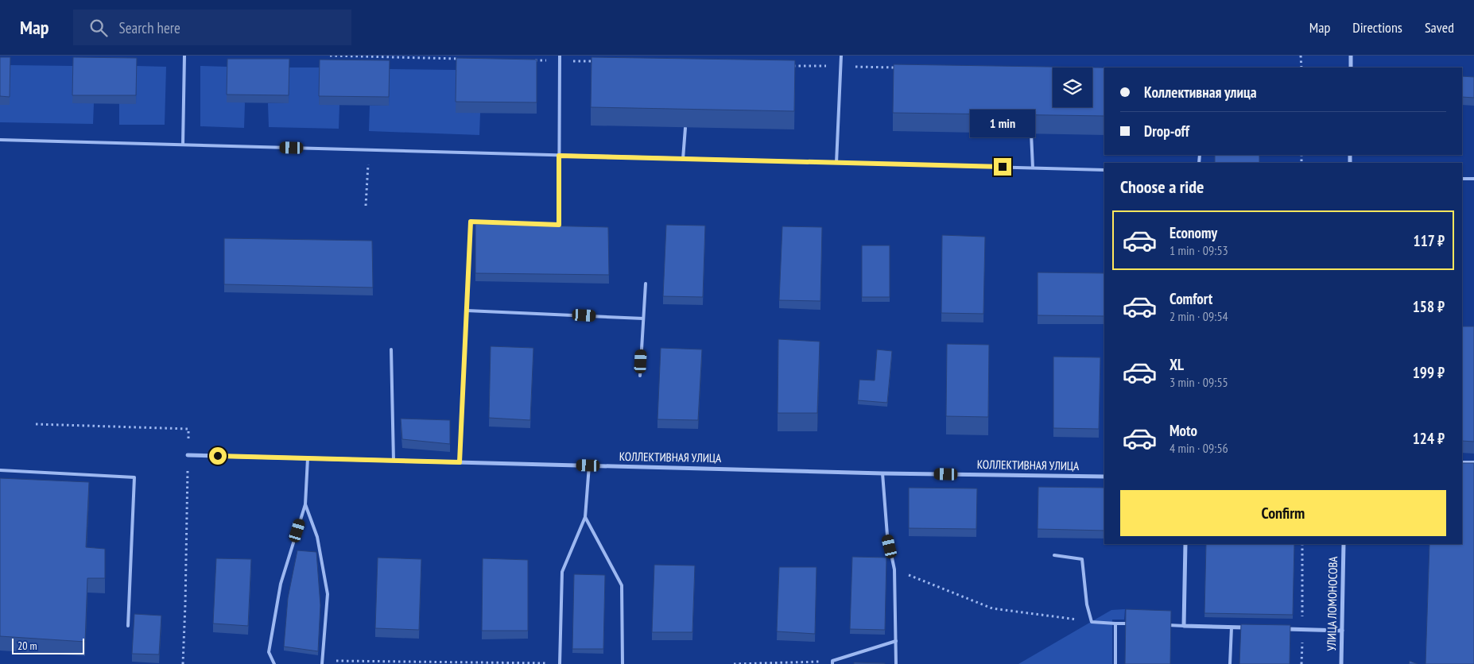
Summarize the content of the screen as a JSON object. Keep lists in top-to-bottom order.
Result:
{
  "streets": {
    "street": ["КОЛЛЕКТИВНАЯ УЛИЦА", "УЛИЦА ЛОМОНОСОВА"]
  },
  "scale_bar": "20 m",
  "page": {
    "header": "Map",
    "search": "Search here",
    "nav": ["Map", "Directions", "Saved"],
    "banner": ["Коллективная улица", "Drop-off"],
    "bubble": "1 min",
    "heading": "Choose a ride",
    "list": [
      {
        "name": "Economy",
        "note": "1 min · 09:53",
        "value": "117 ₽"
      },
      {
        "name": "Comfort",
        "note": "2 min · 09:54",
        "value": "158 ₽"
      },
      {
        "name": "XL",
        "note": "3 min · 09:55",
        "value": "199 ₽"
      },
      {
        "name": "Moto",
        "note": "4 min · 09:56",
        "value": "124 ₽"
      }
    ],
    "buttons": "Confirm",
    "scale": "20 m"
  }
}
